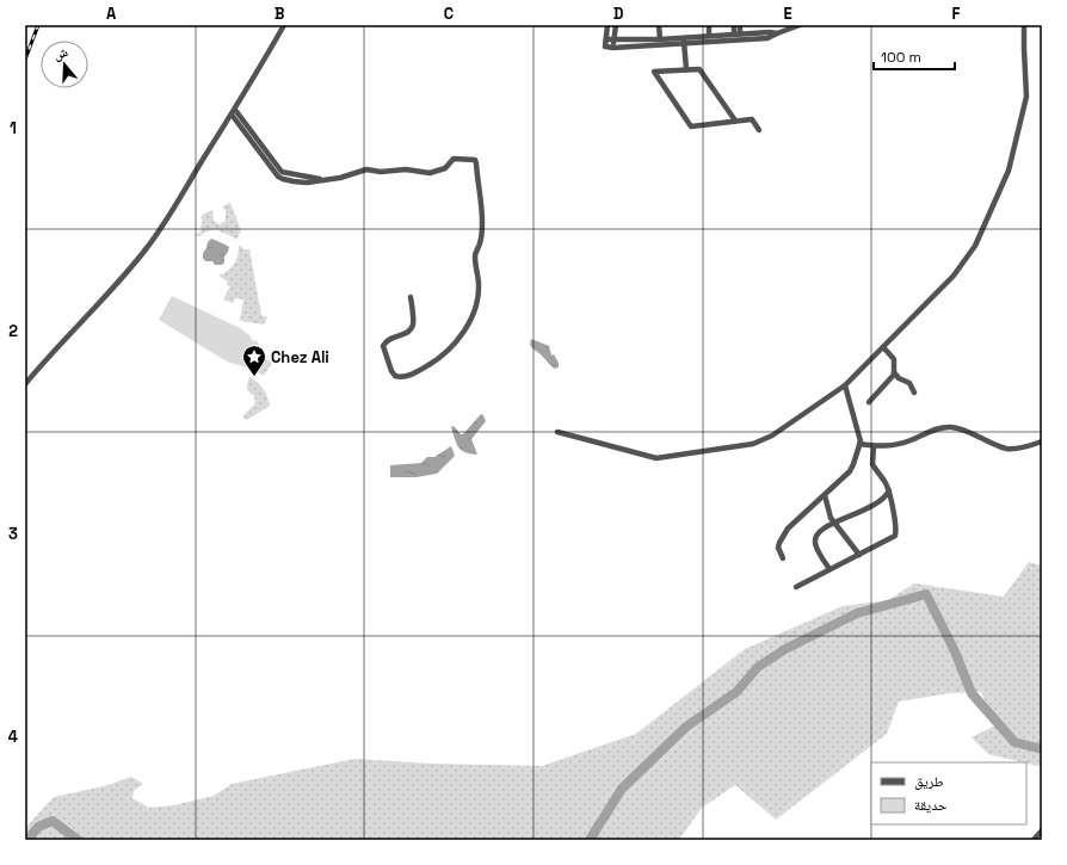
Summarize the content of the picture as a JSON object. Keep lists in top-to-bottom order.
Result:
{
  "places": {
    "place": ["Chez Ali"]
  },
  "legend": ["طريق", "حديقة"],
  "scale_bar": "100 m",
  "north": "top",
  "grid": {
    "columns": [
      "A",
      "B",
      "C",
      "D",
      "E",
      "F"
    ],
    "rows": [
      "1",
      "2",
      "3",
      "4"
    ]
  }
}
